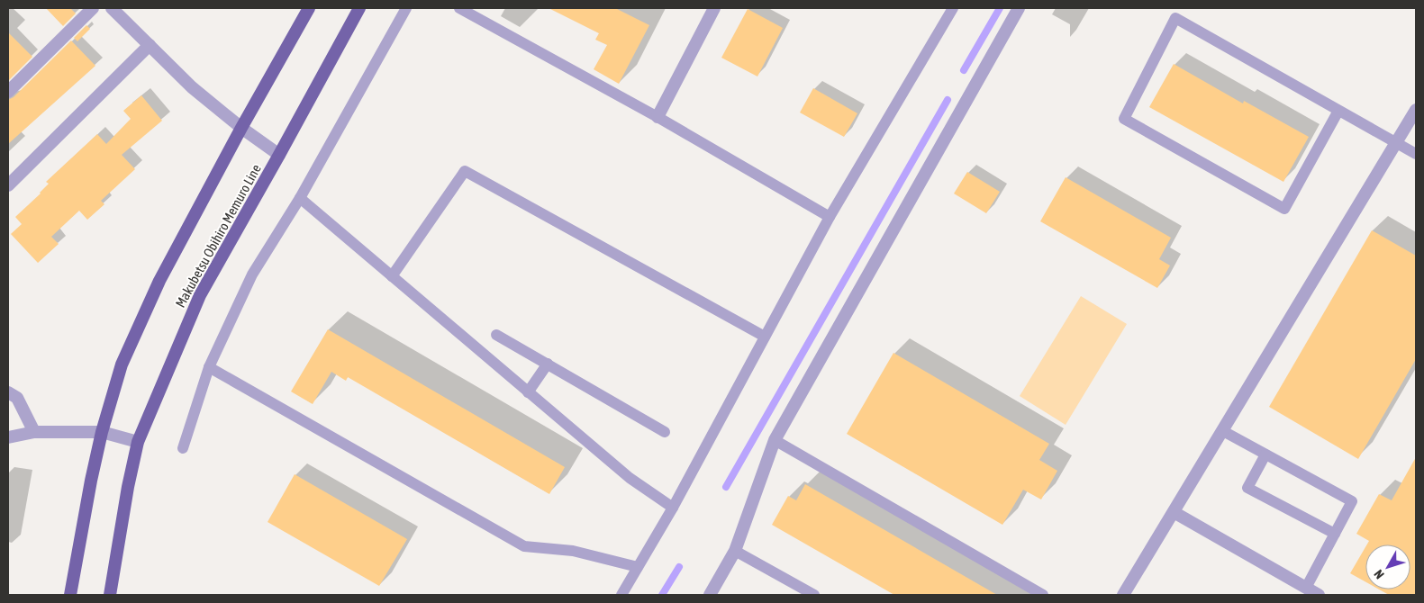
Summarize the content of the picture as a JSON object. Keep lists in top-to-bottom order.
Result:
{
  "streets": {
    "main road": ["Makubetsu Obihiro Memuro Line"]
  },
  "north": "bottom left"
}
